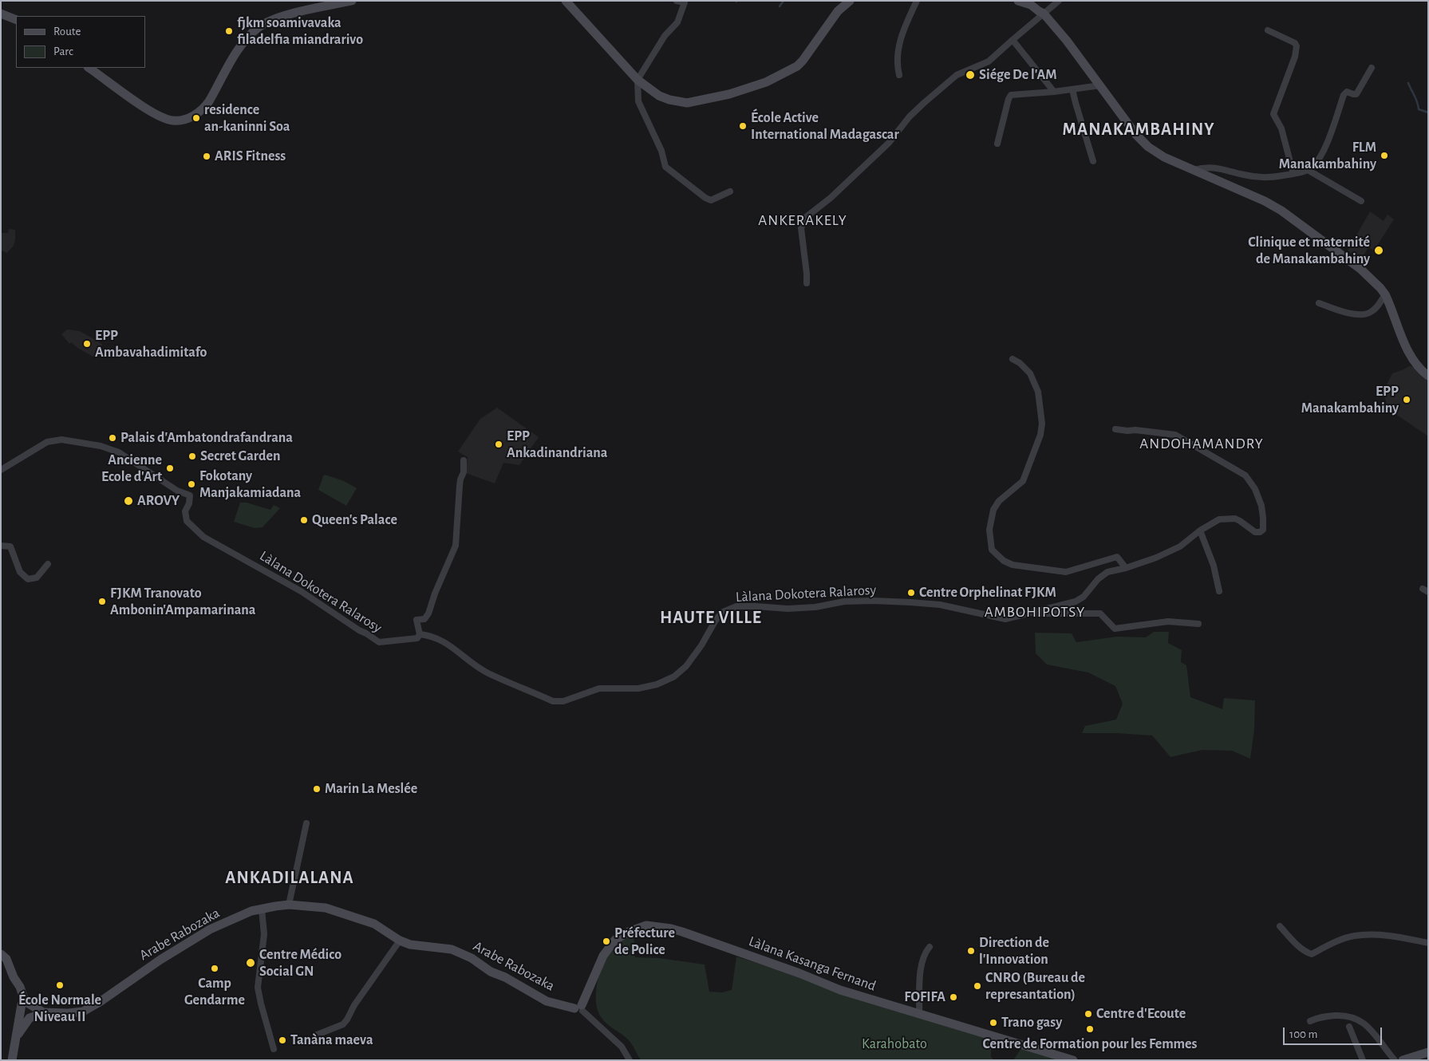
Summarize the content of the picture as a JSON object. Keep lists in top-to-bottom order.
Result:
{
  "streets": {
    "street": ["Làlana Dokotera Ralarosy", "Arabe Rabozaka", "Làlana Kasanga Fernand"]
  },
  "crossings": [
    ["Arabe Rabozaka", "Làlana Kasanga Fernand"]
  ],
  "districts": [
    "MANAKAMBAHINY",
    "ANKERAKELY",
    "ANDOHAMANDRY",
    "AMBOHIPOTSY",
    "HAUTE VILLE",
    "ANKADILALANA"
  ],
  "parks": ["Karahobato"],
  "places": [
    "fjkm soamivavaka filadelfia miandrarivo",
    "Siége De l'AM",
    "residence an-kaninni Soa",
    "École Active International Madagascar",
    "FLM Manakambahiny",
    "ARIS Fitness",
    "Clinique et maternité de Manakambahiny",
    "EPP Ambavahadimitafo",
    "EPP Manakambahiny",
    "Palais d'Ambatondrafandrana",
    "EPP Ankadinandriana",
    "Secret Garden",
    "Ancienne Ecole d'Art",
    "Fokotany Manjakamiadana",
    "AROVY",
    "Queen's Palace",
    "Centre Orphelinat FJKM",
    "FJKM Tranovato Ambonin'Ampamarinana",
    "Marin La Meslée",
    "Préfecture de Police",
    "Direction de l'Innovation",
    "Centre Médico Social GN",
    "Camp Gendarme",
    "École Normale Niveau II",
    "CNRO (Bureau de represantation)",
    "FOFIFA",
    "Centre d'Ecoute",
    "Trano gasy",
    "Centre de Formation pour les Femmes",
    "Tanàna maeva"
  ],
  "legend": ["Route", "Parc"],
  "scale_bar": "100 m"
}
